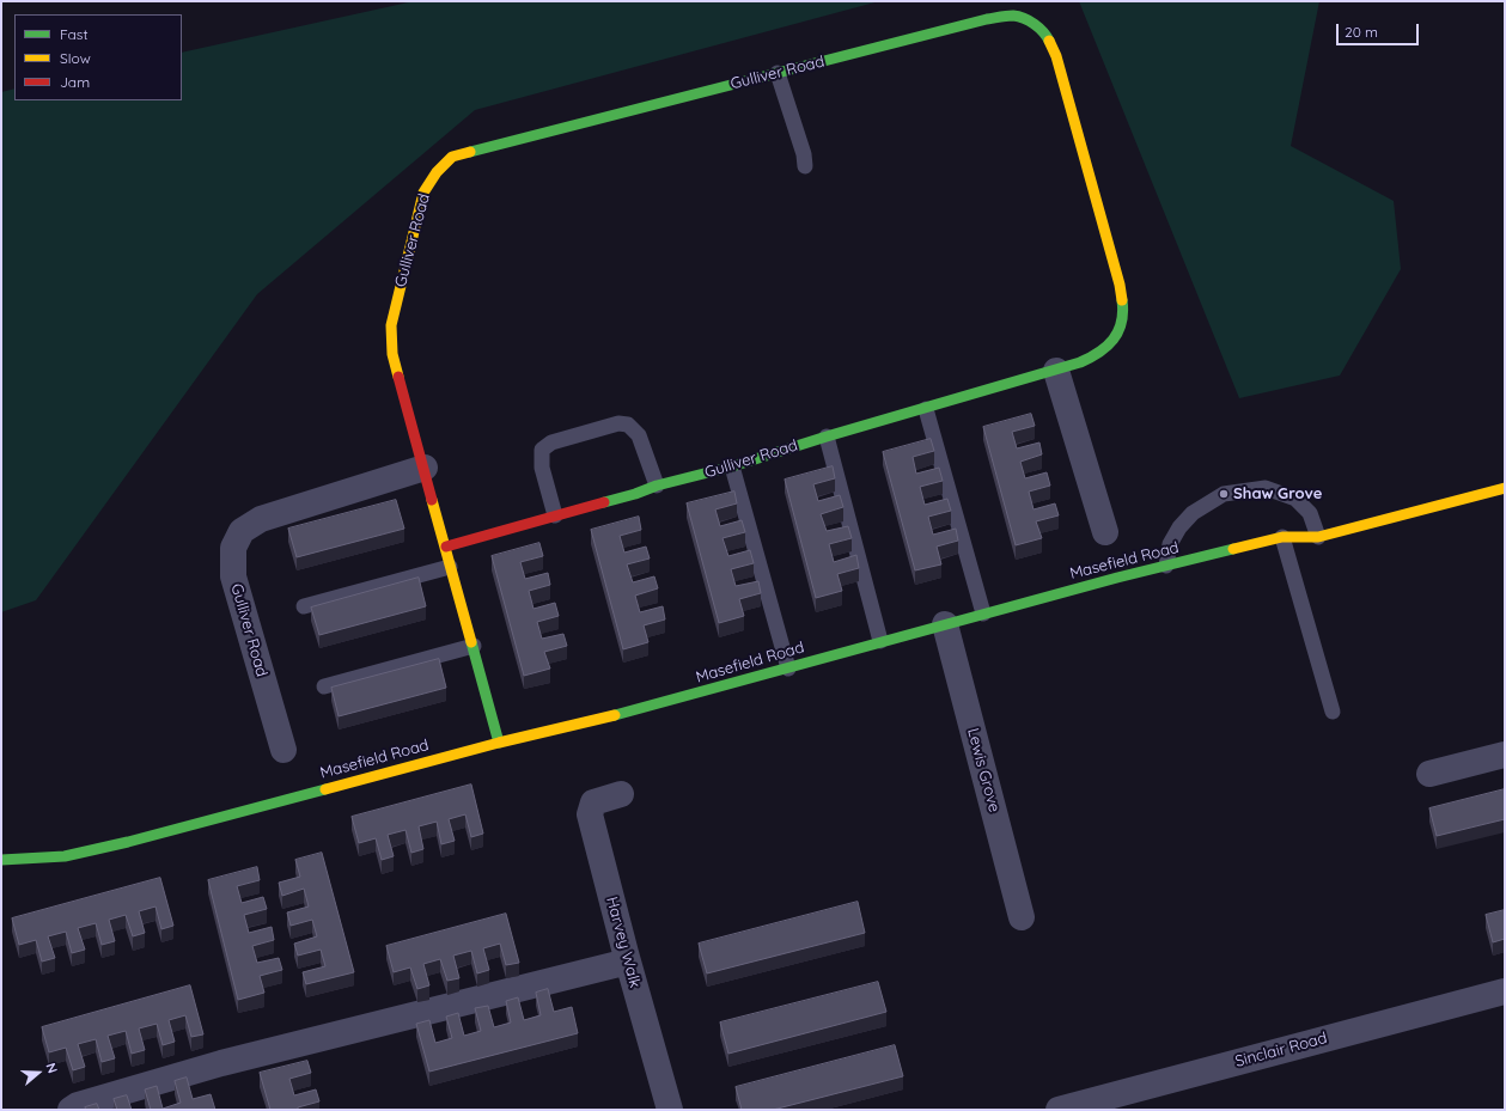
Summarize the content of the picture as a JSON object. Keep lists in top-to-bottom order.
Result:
{
  "streets": {
    "street": [
      "Gulliver Road",
      "Masefield Road",
      "Lewis Grove",
      "Harvey Walk",
      "Sinclair Road"
    ]
  },
  "crossings": [
    ["Gulliver Road", "Masefield Road"],
    ["Masefield Road", "Lewis Grove"]
  ],
  "places": ["Shaw Grove"],
  "legend": ["Fast", "Slow", "Jam"],
  "scale_bar": "20 m",
  "north": "right"
}
